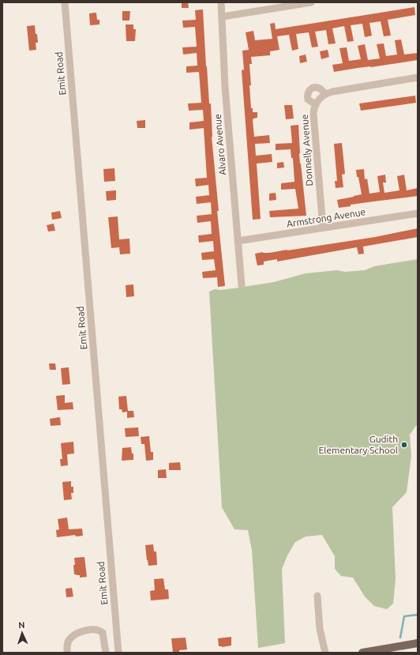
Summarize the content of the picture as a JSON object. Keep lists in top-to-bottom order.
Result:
{
  "streets": {
    "street": [
      "Emit Road",
      "Alvaro Avenue",
      "Donnelly Avenue",
      "Armstrong Avenue"
    ]
  },
  "crossings": [
    ["Alvaro Avenue", "Armstrong Avenue"],
    ["Donnelly Avenue", "Armstrong Avenue"]
  ],
  "places": ["Gudith Elementary School"],
  "north": "top"
}
